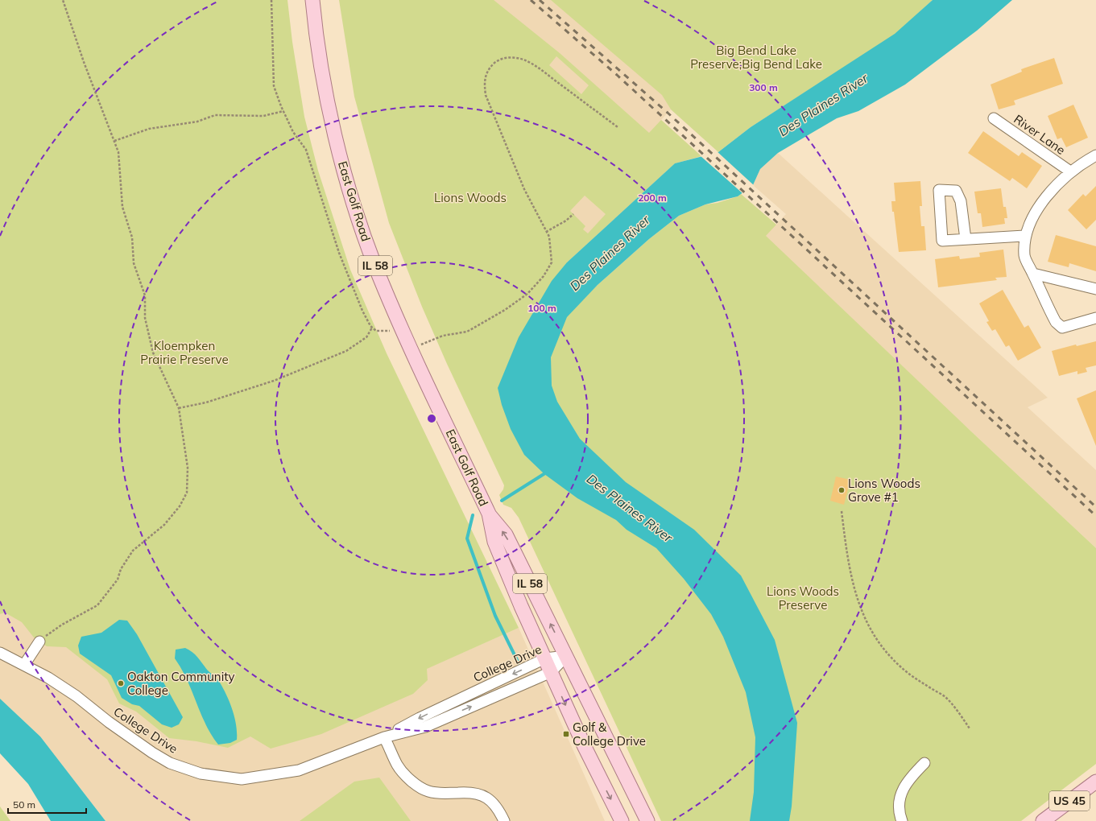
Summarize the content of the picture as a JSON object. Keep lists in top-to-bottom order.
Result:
{
  "streets": {
    "main road": ["East Golf Road", "IL 58", "US 45"],
    "street": ["River Lane", "College Drive"]
  },
  "crossings": [
    ["East Golf Road", "College Drive"]
  ],
  "water": ["Des Plaines River"],
  "parks": [
    "Big Bend Lake Preserve;Big Bend Lake",
    "Lions Woods",
    "Kloempken Prairie Preserve",
    "Lions Woods Preserve"
  ],
  "places": {
    "other": ["Lions Woods Grove #1", "Oakton Community College"],
    "transit": ["Golf & College Drive"]
  },
  "scale_bar": "50 m",
  "rings": ["300 m", "200 m", "100 m"]
}
